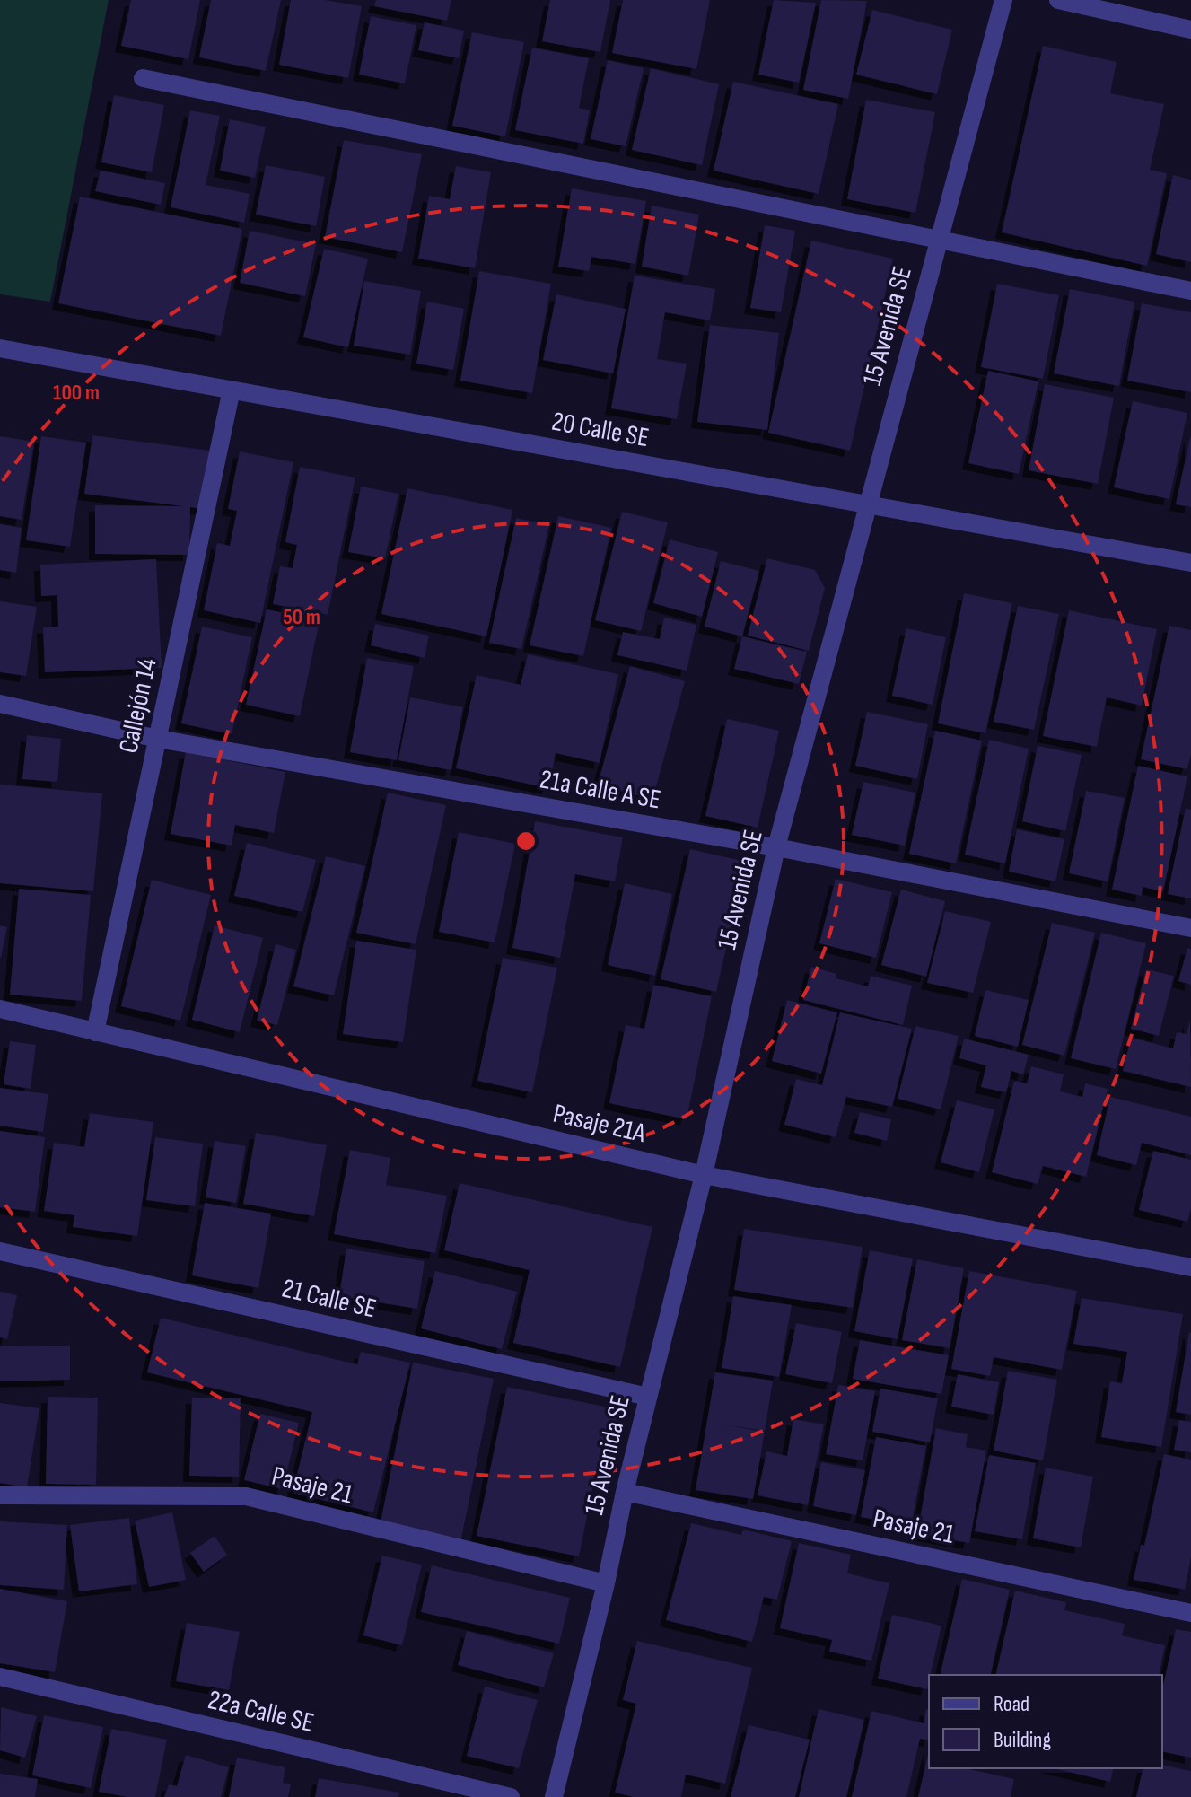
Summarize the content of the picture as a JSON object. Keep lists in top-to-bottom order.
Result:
{
  "streets": {
    "street": [
      "15 Avenida SE",
      "20 Calle SE",
      "Callejón 14",
      "21a Calle A SE",
      "Pasaje 21A",
      "21 Calle SE",
      "Pasaje 21",
      "22a Calle SE"
    ]
  },
  "crossings": [
    ["15 Avenida SE", "20 Calle SE"],
    ["15 Avenida SE", "21a Calle A SE"],
    ["15 Avenida SE", "Pasaje 21A"],
    ["15 Avenida SE", "21 Calle SE"],
    ["15 Avenida SE", "Pasaje 21"],
    ["20 Calle SE", "Callejón 14"],
    ["Callejón 14", "21a Calle A SE"],
    ["Callejón 14", "Pasaje 21A"]
  ],
  "legend": ["Road", "Building"],
  "rings": ["100 m", "50 m"]
}
